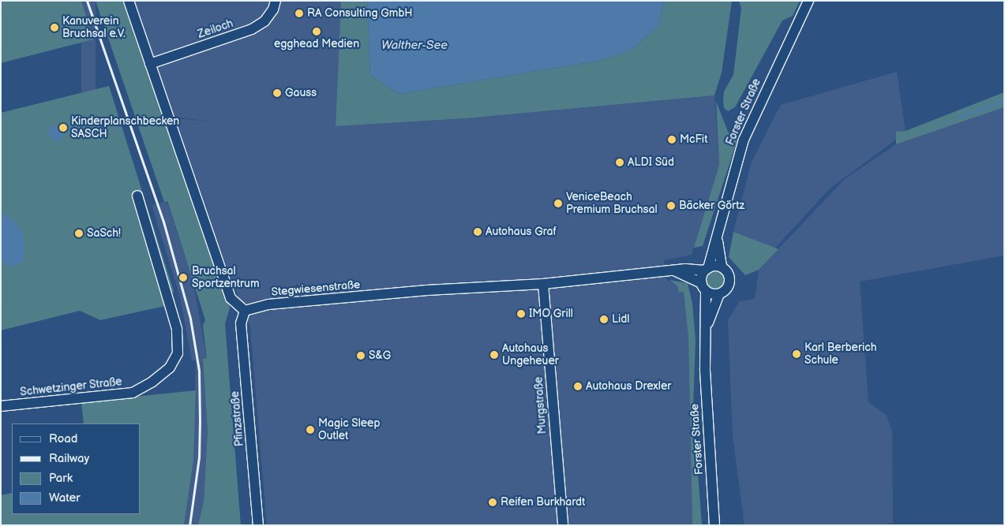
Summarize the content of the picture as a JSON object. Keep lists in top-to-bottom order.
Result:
{
  "streets": {
    "street": [
      "Zeiloch",
      "Forster Straße",
      "Stegwiesenstraße",
      "Schwetzinger Straße",
      "Murgstraße",
      "Pfinzstraße"
    ]
  },
  "crossings": [
    ["Forster Straße", "Stegwiesenstraße"],
    ["Stegwiesenstraße", "Murgstraße"],
    ["Stegwiesenstraße", "Pfinzstraße"]
  ],
  "water": ["Walther-See"],
  "places": [
    "RA Consulting GmbH",
    "Kanuverein Bruchsal e.V.",
    "egghead Medien",
    "Gauss",
    "Kinderplanschbecken SASCH",
    "McFit",
    "ALDI Süd",
    "VeniceBeach Premium Bruchsal",
    "Bäcker Görtz",
    "Autohaus Graf",
    "SaSch!",
    "Bruchsal Sportzentrum",
    "IMO Grill",
    "Lidl",
    "Karl Berberich Schule",
    "Autohaus Ungeheuer",
    "S&G",
    "Autohaus Drexler",
    "Magic Sleep Outlet",
    "Reifen Burkhardt"
  ],
  "legend": [
    "Road",
    "Railway",
    "Park",
    "Water"
  ]
}
